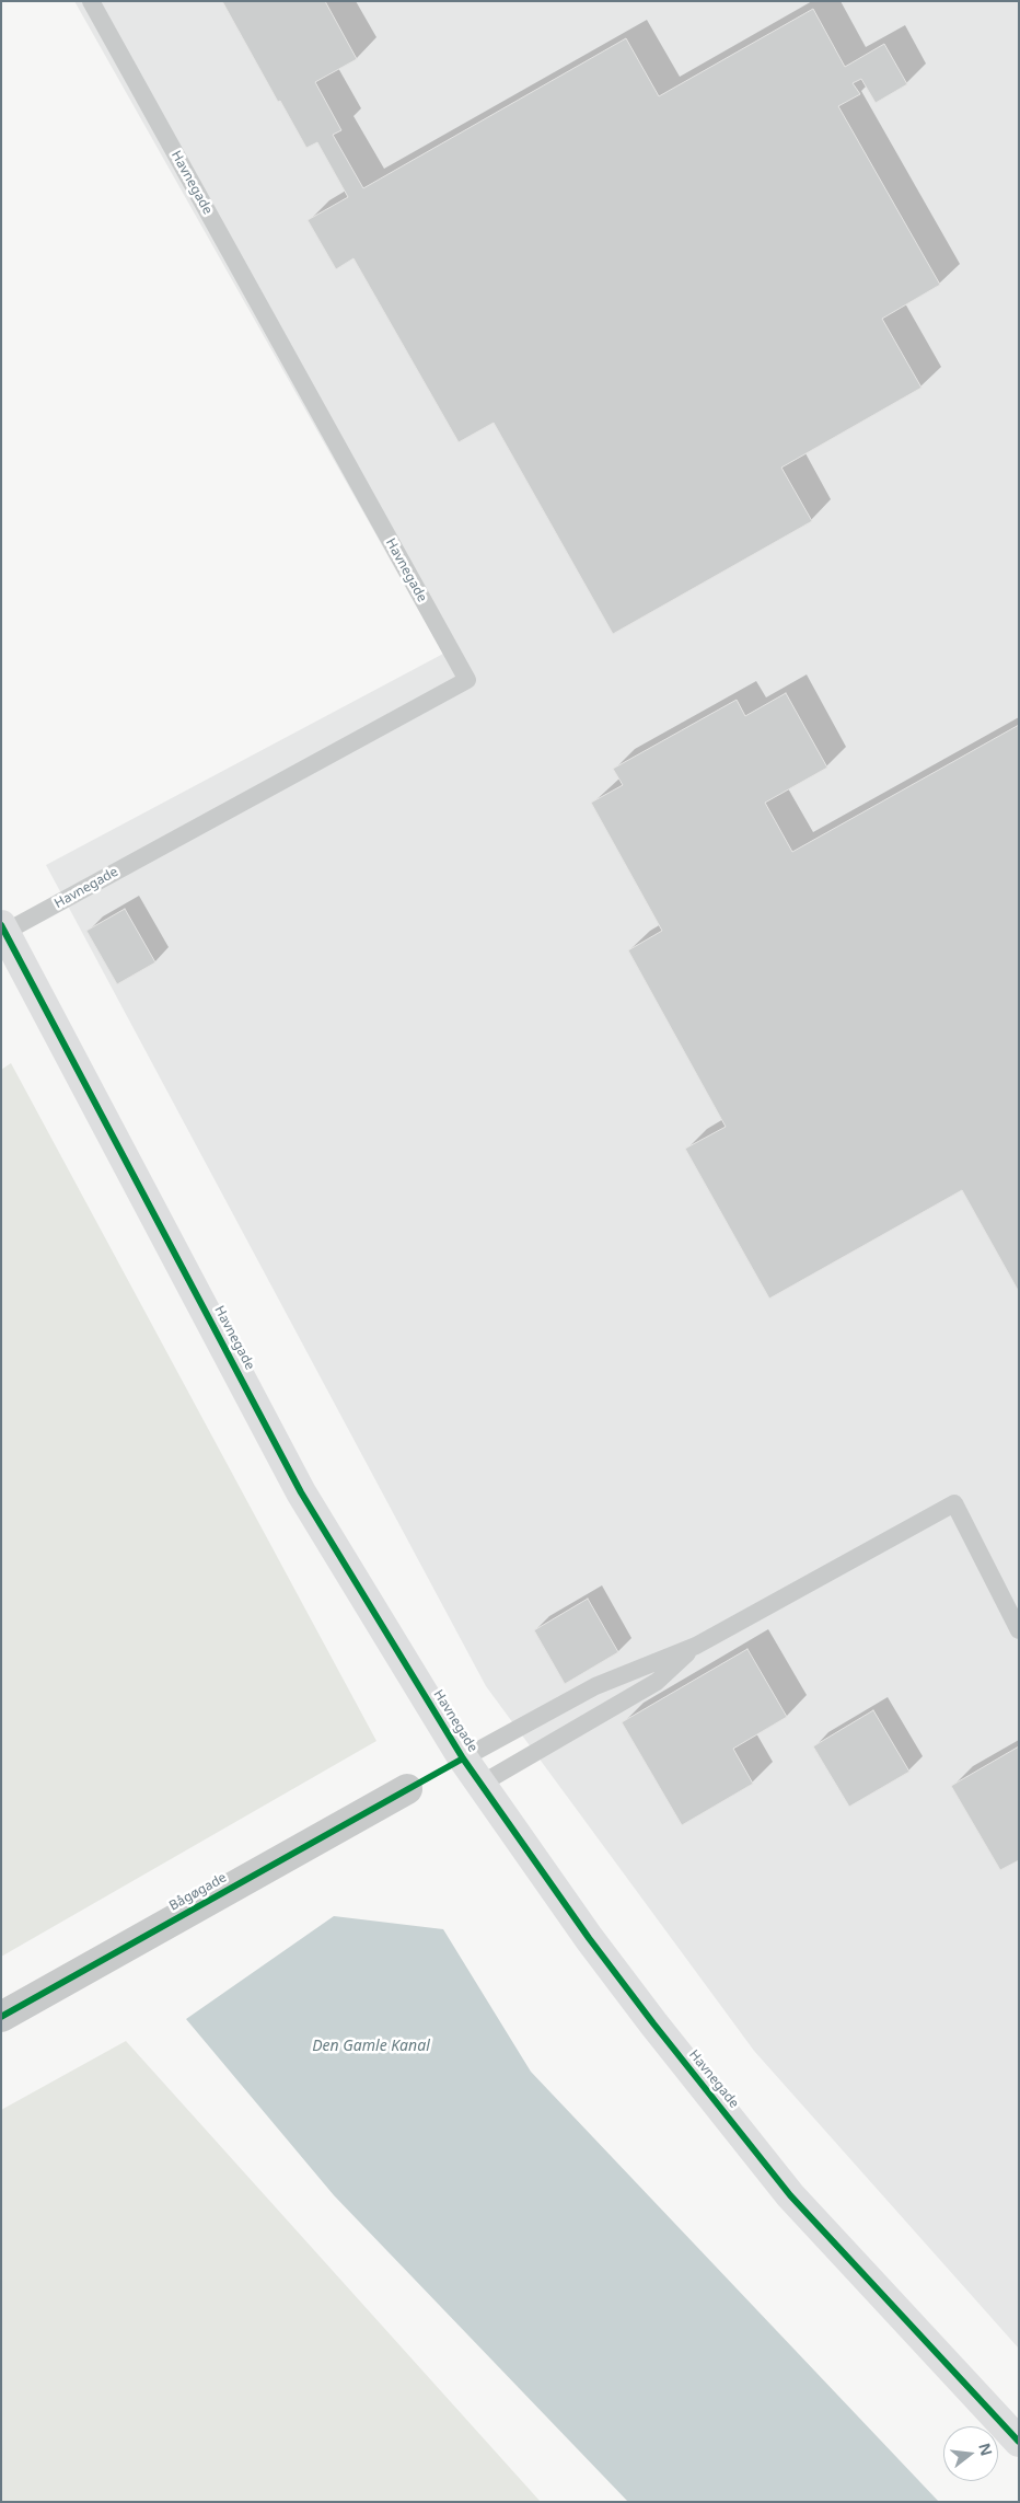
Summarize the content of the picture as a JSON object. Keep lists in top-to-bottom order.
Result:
{
  "streets": {
    "street": ["Havnegade", "Bågøgade"]
  },
  "water": ["Den Gamle Kanal"],
  "north": "right"
}
